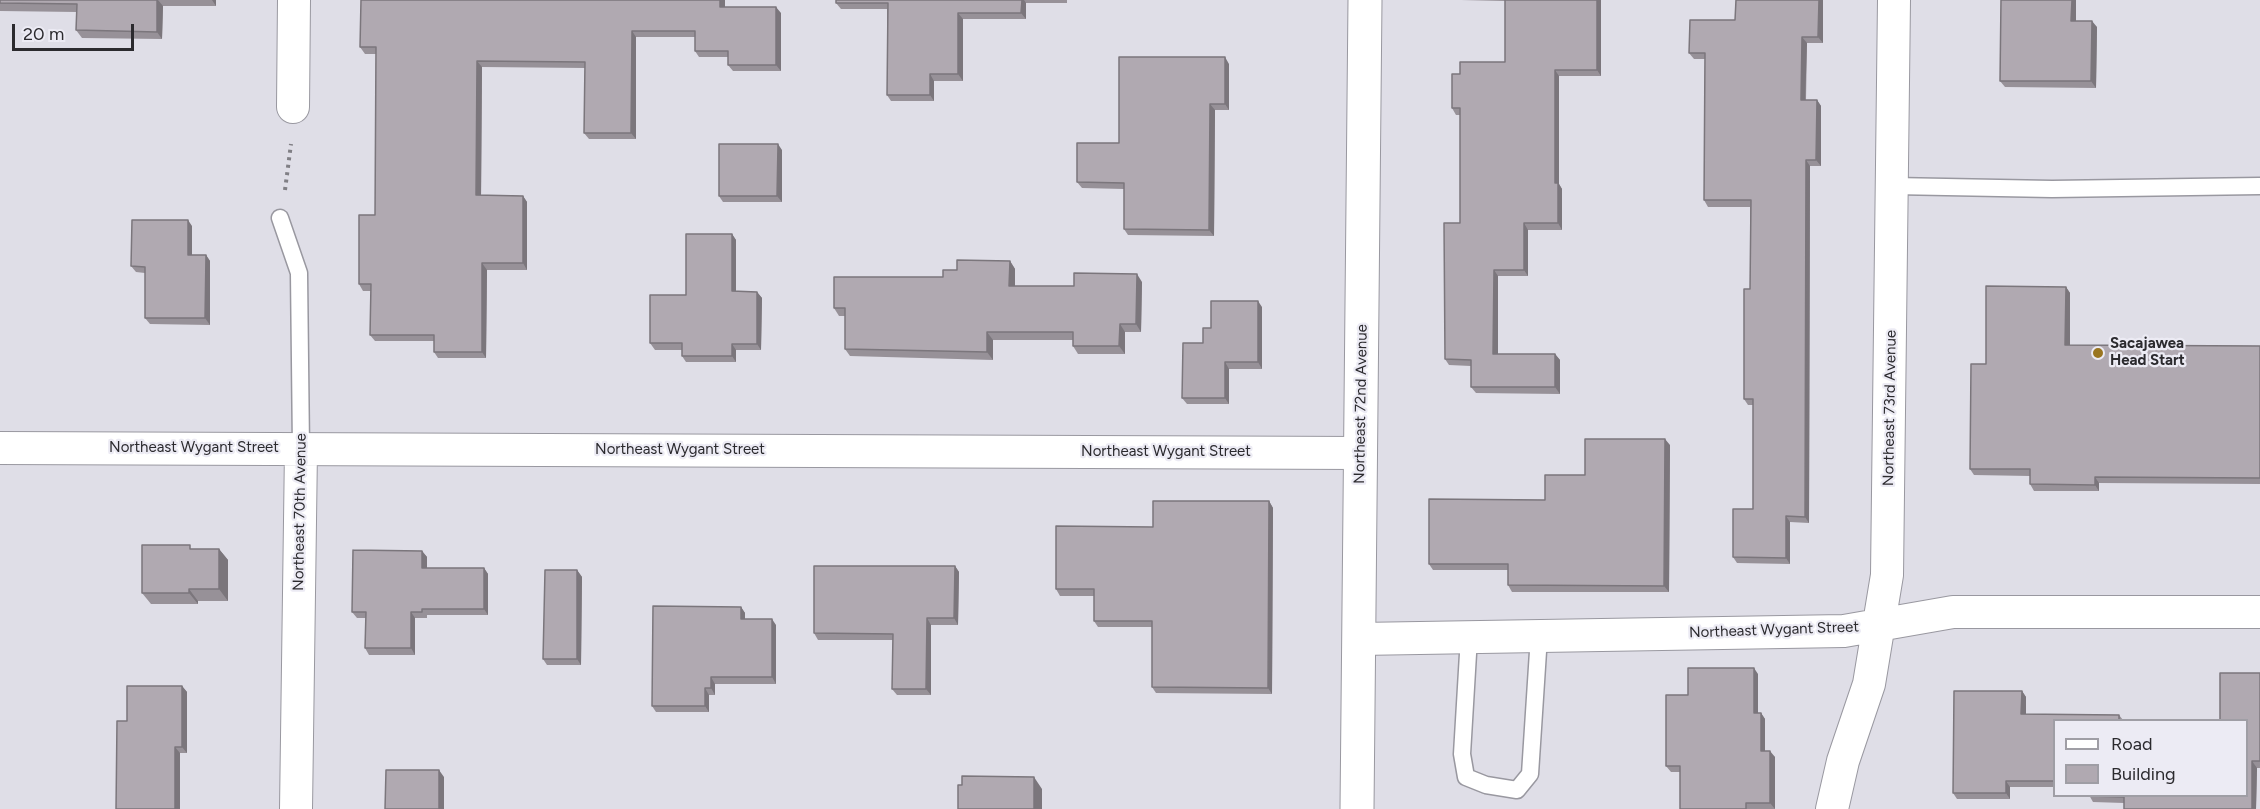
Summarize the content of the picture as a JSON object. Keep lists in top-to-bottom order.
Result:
{
  "streets": {
    "street": [
      "Northeast 72nd Avenue",
      "Northeast 73rd Avenue",
      "Northeast Wygant Street",
      "Northeast 70th Avenue"
    ]
  },
  "crossings": [
    ["Northeast 72nd Avenue", "Northeast Wygant Street"],
    ["Northeast 73rd Avenue", "Northeast Wygant Street"],
    ["Northeast Wygant Street", "Northeast 70th Avenue"]
  ],
  "places": ["Sacajawea Head Start"],
  "legend": ["Road", "Building"],
  "scale_bar": "20 m"
}
